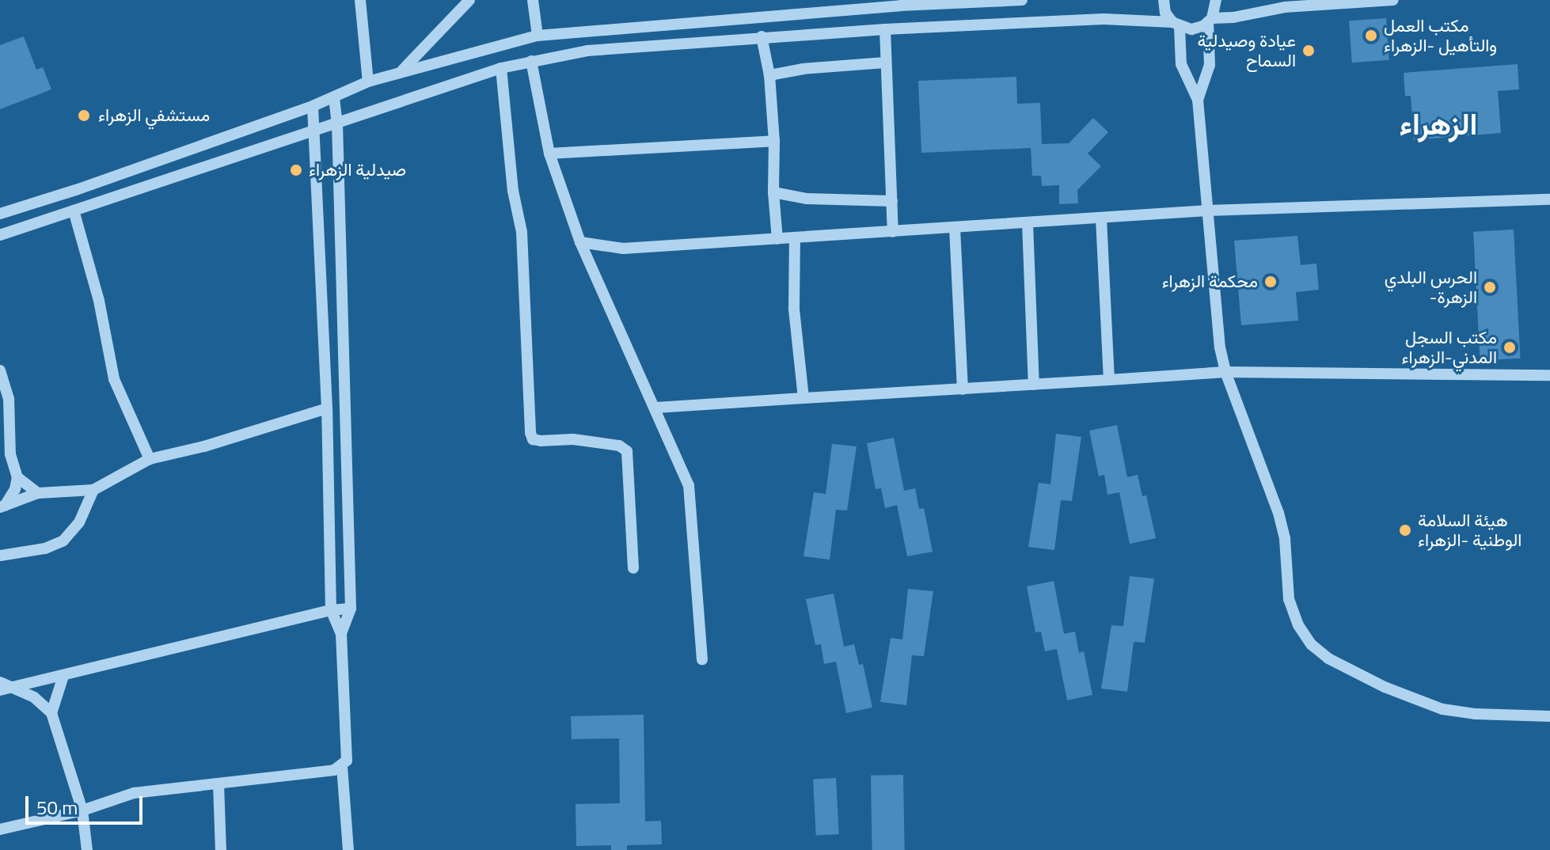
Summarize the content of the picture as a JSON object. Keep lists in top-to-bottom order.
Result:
{
  "districts": ["الزهراء"],
  "places": [
    "مكتب العمل والتأهيل -الزهراء",
    "عيادة وصيدلية السماح",
    "مستشفي الزهراء",
    "صيدلية الزهراء",
    "محكمة الزهراء",
    "الحرس البلدي -الزهرة",
    "مكتب السجل المدني-الزهراء",
    "هيئة السلامة الوطنية -الزهراء"
  ],
  "scale_bar": "50 m"
}
